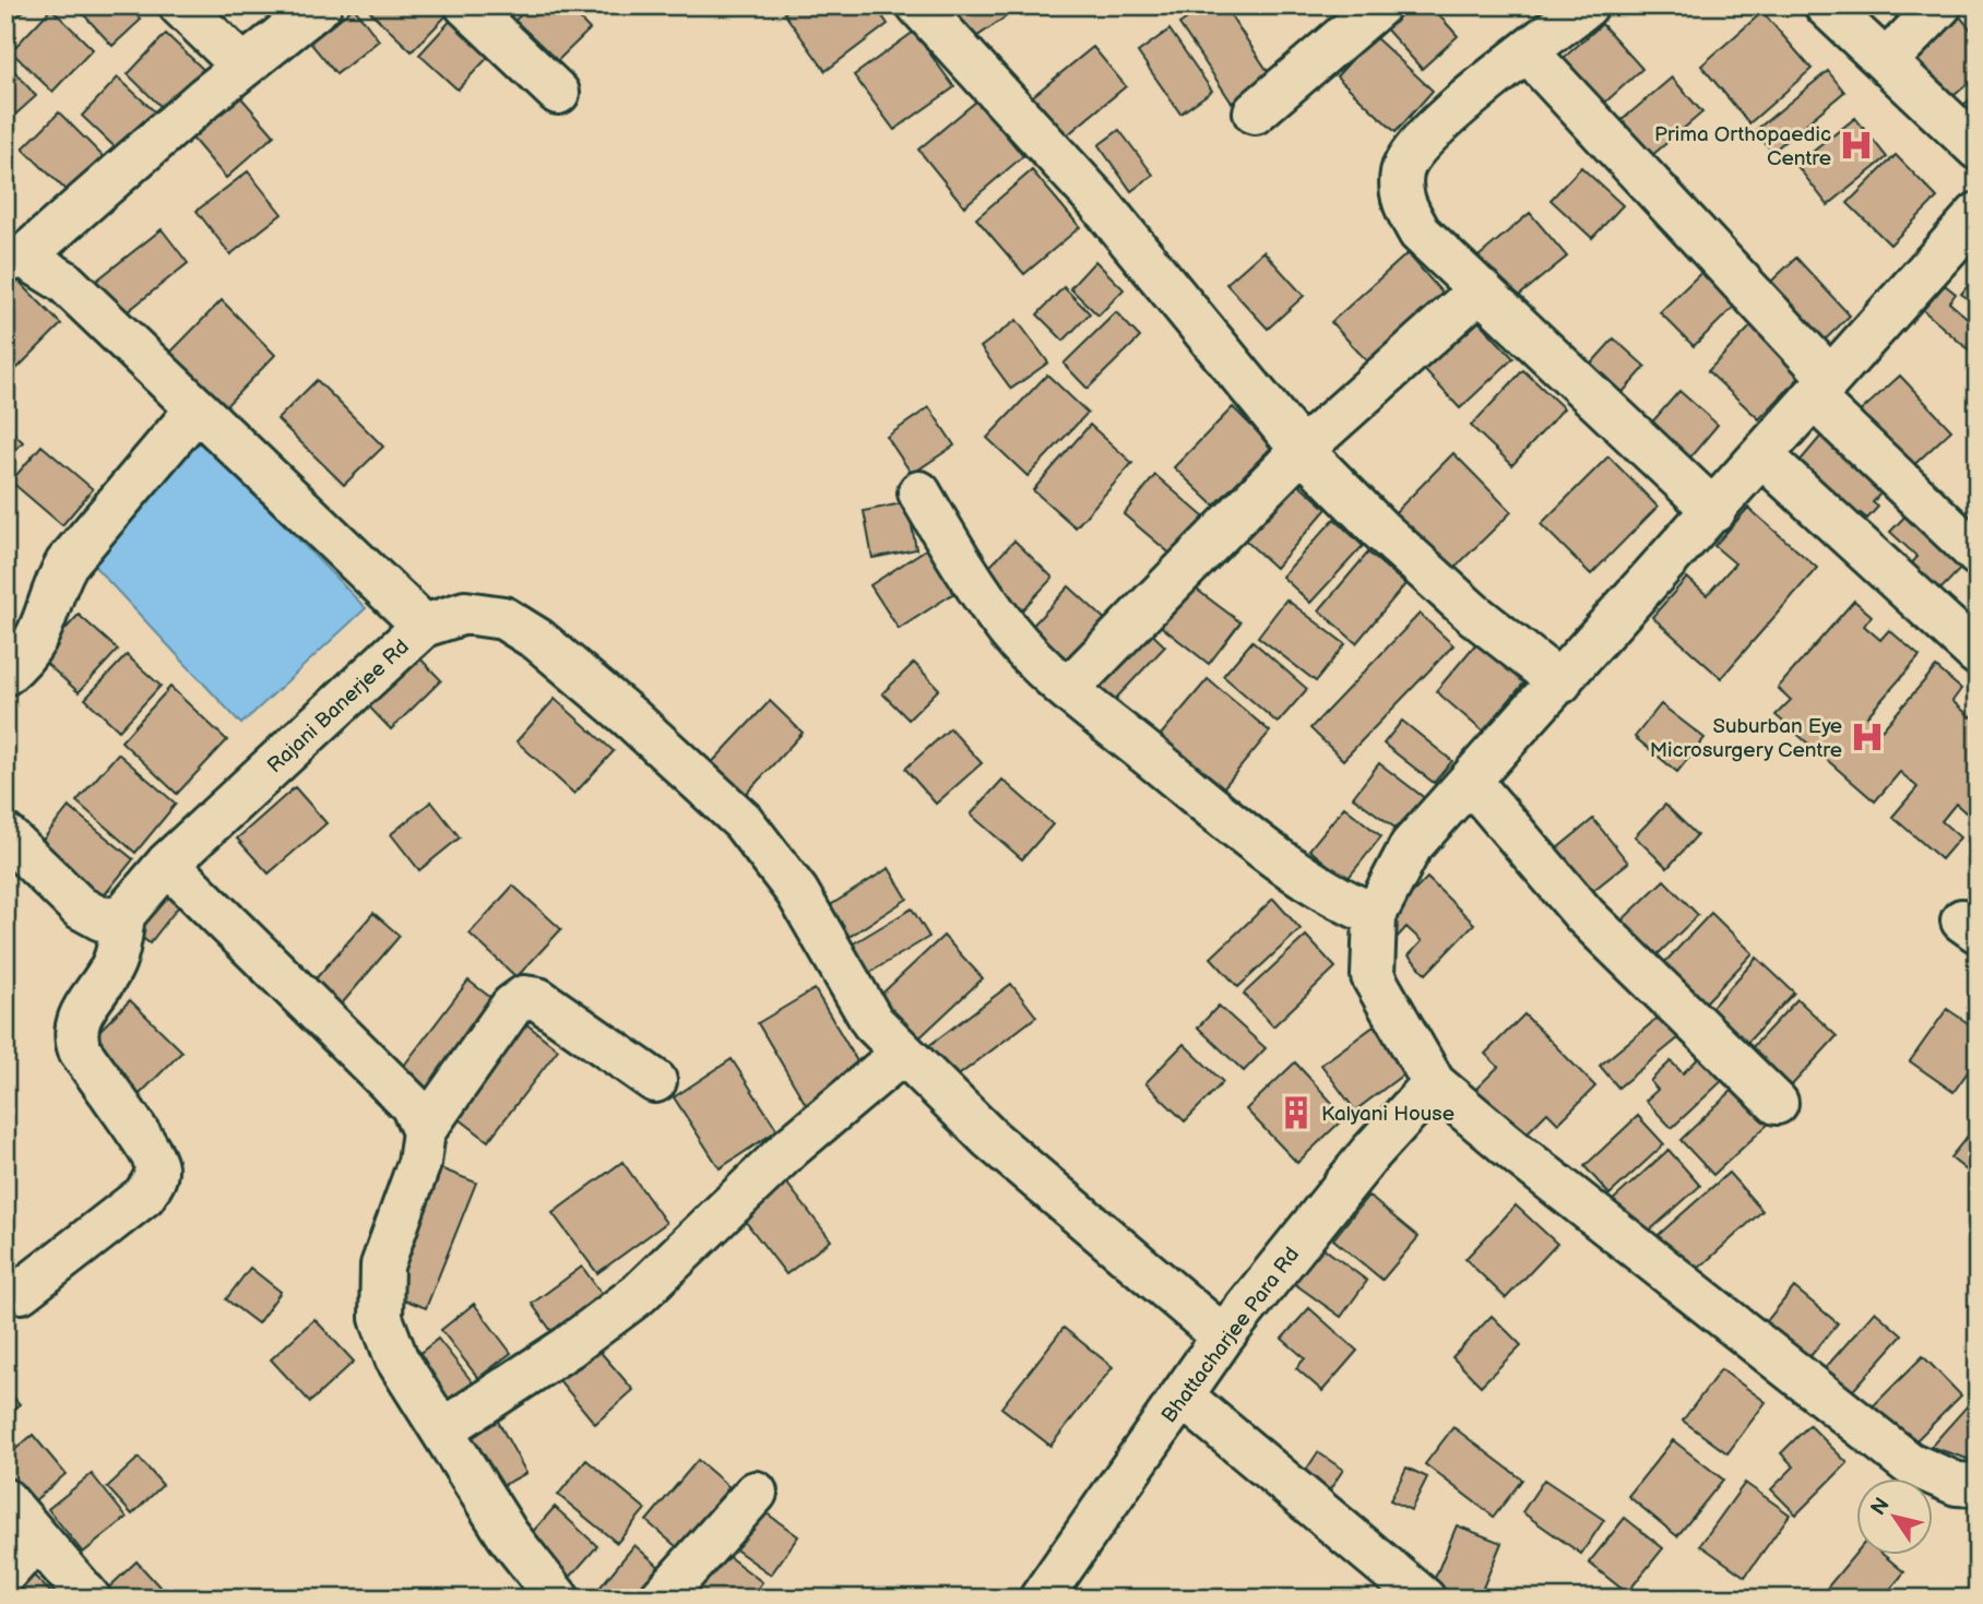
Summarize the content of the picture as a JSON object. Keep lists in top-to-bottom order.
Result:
{
  "streets": {
    "street": ["Rajani Banerjee Rd", "Bhattacharjee Para Rd"]
  },
  "places": {
    "hospital": ["Prima Orthopaedic Centre", "Suburban Eye Microsurgery Centre"],
    "building": ["Kalyani House"]
  },
  "north": "top left"
}
